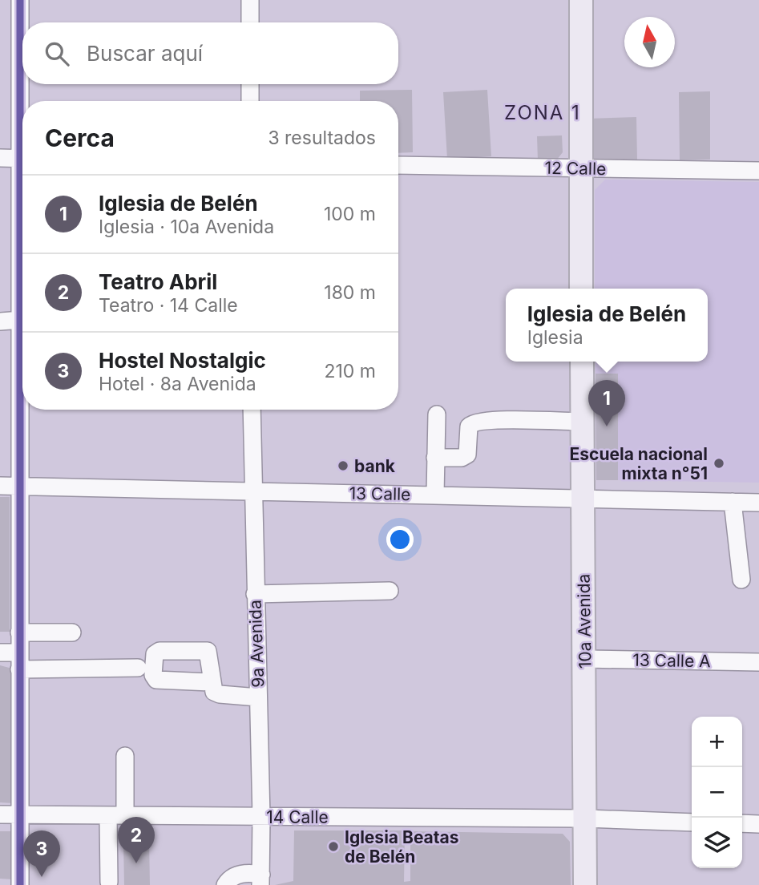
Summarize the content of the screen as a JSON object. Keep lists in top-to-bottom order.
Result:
{
  "streets": {
    "main road": ["10a Avenida"],
    "street": [
      "12 Calle",
      "13 Calle",
      "9a Avenida",
      "13 Calle A",
      "14 Calle"
    ]
  },
  "crossings": [
    ["13 Calle", "10a Avenida"],
    ["13 Calle", "9a Avenida"],
    ["10a Avenida", "13 Calle A"],
    ["10a Avenida", "14 Calle"],
    ["9a Avenida", "14 Calle"]
  ],
  "districts": ["ZONA 1"],
  "places": ["Escuela nacional mixta n°51", "bank", "Iglesia Beatas de Belén"],
  "north": "top",
  "page": {
    "search": "Buscar aquí",
    "heading": ["Cerca", "3 resultados"],
    "list": [
      {
        "mark": "1",
        "name": "Iglesia de Belén",
        "note": "Iglesia · 10a Avenida",
        "value": "100 m"
      },
      {
        "mark": "2",
        "name": "Teatro Abril",
        "note": "Teatro · 14 Calle",
        "value": "180 m"
      },
      {
        "mark": "3",
        "name": "Hostel Nostalgic",
        "note": "Hotel · 8a Avenida",
        "value": "210 m"
      }
    ],
    "popup": ["Iglesia de Belén", "Iglesia"],
    "pins": ["1", "2", "3"],
    "map_buttons": ["+", "−"]
  }
}
